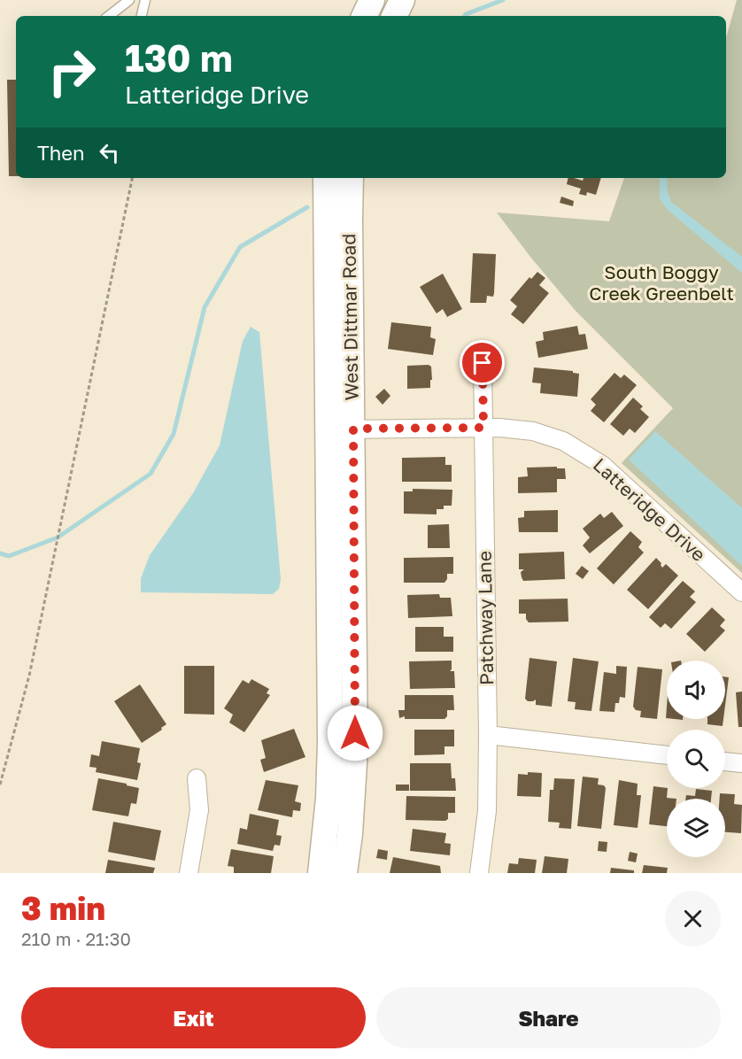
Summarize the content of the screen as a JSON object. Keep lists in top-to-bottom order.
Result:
{
  "streets": {
    "street": ["West Dittmar Road", "Latteridge Drive", "Patchway Lane"]
  },
  "crossings": [
    ["West Dittmar Road", "Latteridge Drive"],
    ["Latteridge Drive", "Patchway Lane"]
  ],
  "parks": ["South Boggy Creek Greenbelt"],
  "page": {
    "turn": ["130 m", "Latteridge Drive"],
    "then": "Then",
    "heading": ["3 min", "210 m · 21:30"],
    "buttons": ["Exit", "Share"]
  }
}
